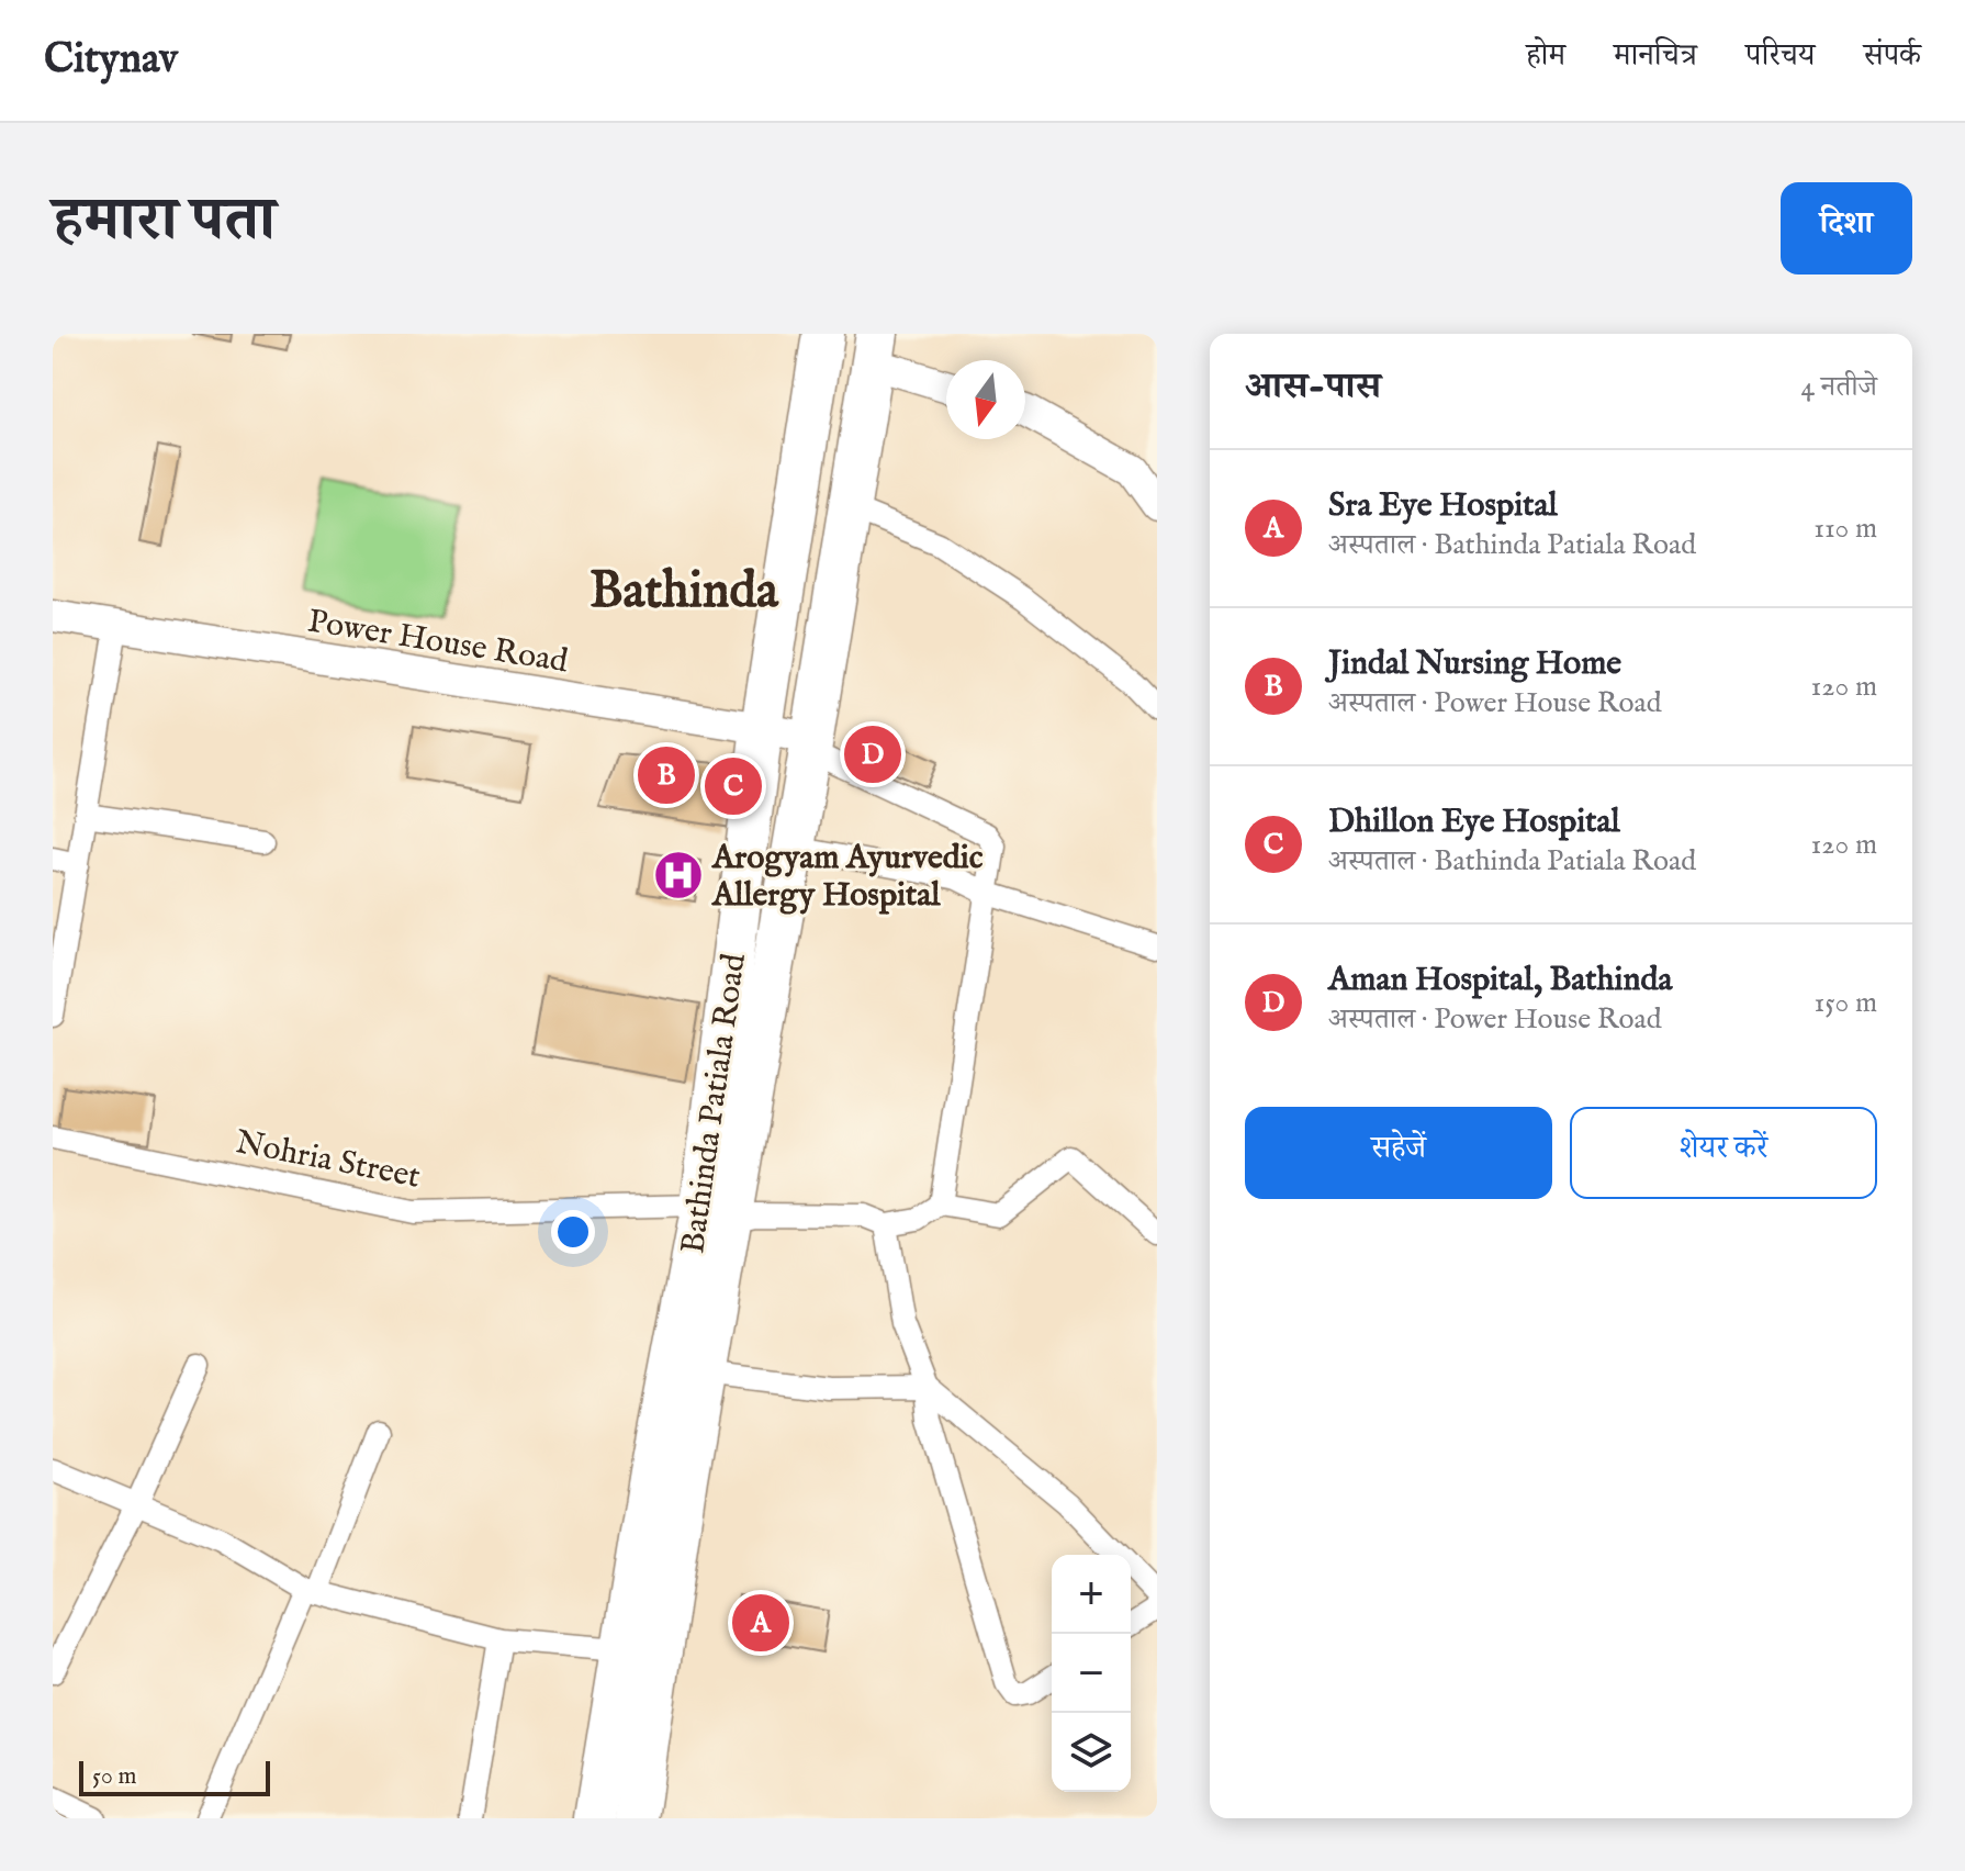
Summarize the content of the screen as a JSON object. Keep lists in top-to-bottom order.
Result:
{
  "streets": {
    "highway": ["Bathinda Patiala Road"],
    "street": ["Power House Road", "Nohria Street"]
  },
  "crossings": [
    ["Power House Road", "Bathinda Patiala Road"],
    ["Bathinda Patiala Road", "Nohria Street"]
  ],
  "districts": ["Bathinda"],
  "places": {
    "hospital": ["Arogyam Ayurvedic Allergy Hospital"]
  },
  "scale_bar": "50 m",
  "north": "bottom",
  "page": {
    "header": "Citynav",
    "nav": [
      "होम",
      "मानचित्र",
      "परिचय",
      "संपर्क"
    ],
    "title": "हमारा पता",
    "buttons": [
      "दिशा",
      ["सहेजें", "शेयर करें"]
    ],
    "heading": ["आस-पास", "4 नतीजे"],
    "list": [
      {
        "mark": "A",
        "name": "Sra Eye Hospital",
        "note": "अस्पताल · Bathinda Patiala Road",
        "value": "110 m"
      },
      {
        "mark": "B",
        "name": "Jindal Nursing Home",
        "note": "अस्पताल · Power House Road",
        "value": "120 m"
      },
      {
        "mark": "C",
        "name": "Dhillon Eye Hospital",
        "note": "अस्पताल · Bathinda Patiala Road",
        "value": "120 m"
      },
      {
        "mark": "D",
        "name": "Aman Hospital, Bathinda",
        "note": "अस्पताल · Power House Road",
        "value": "150 m"
      }
    ],
    "pins": [
      "D",
      "B",
      "C",
      "A"
    ],
    "map_buttons": ["+", "−"],
    "scale": "50 m"
  }
}
